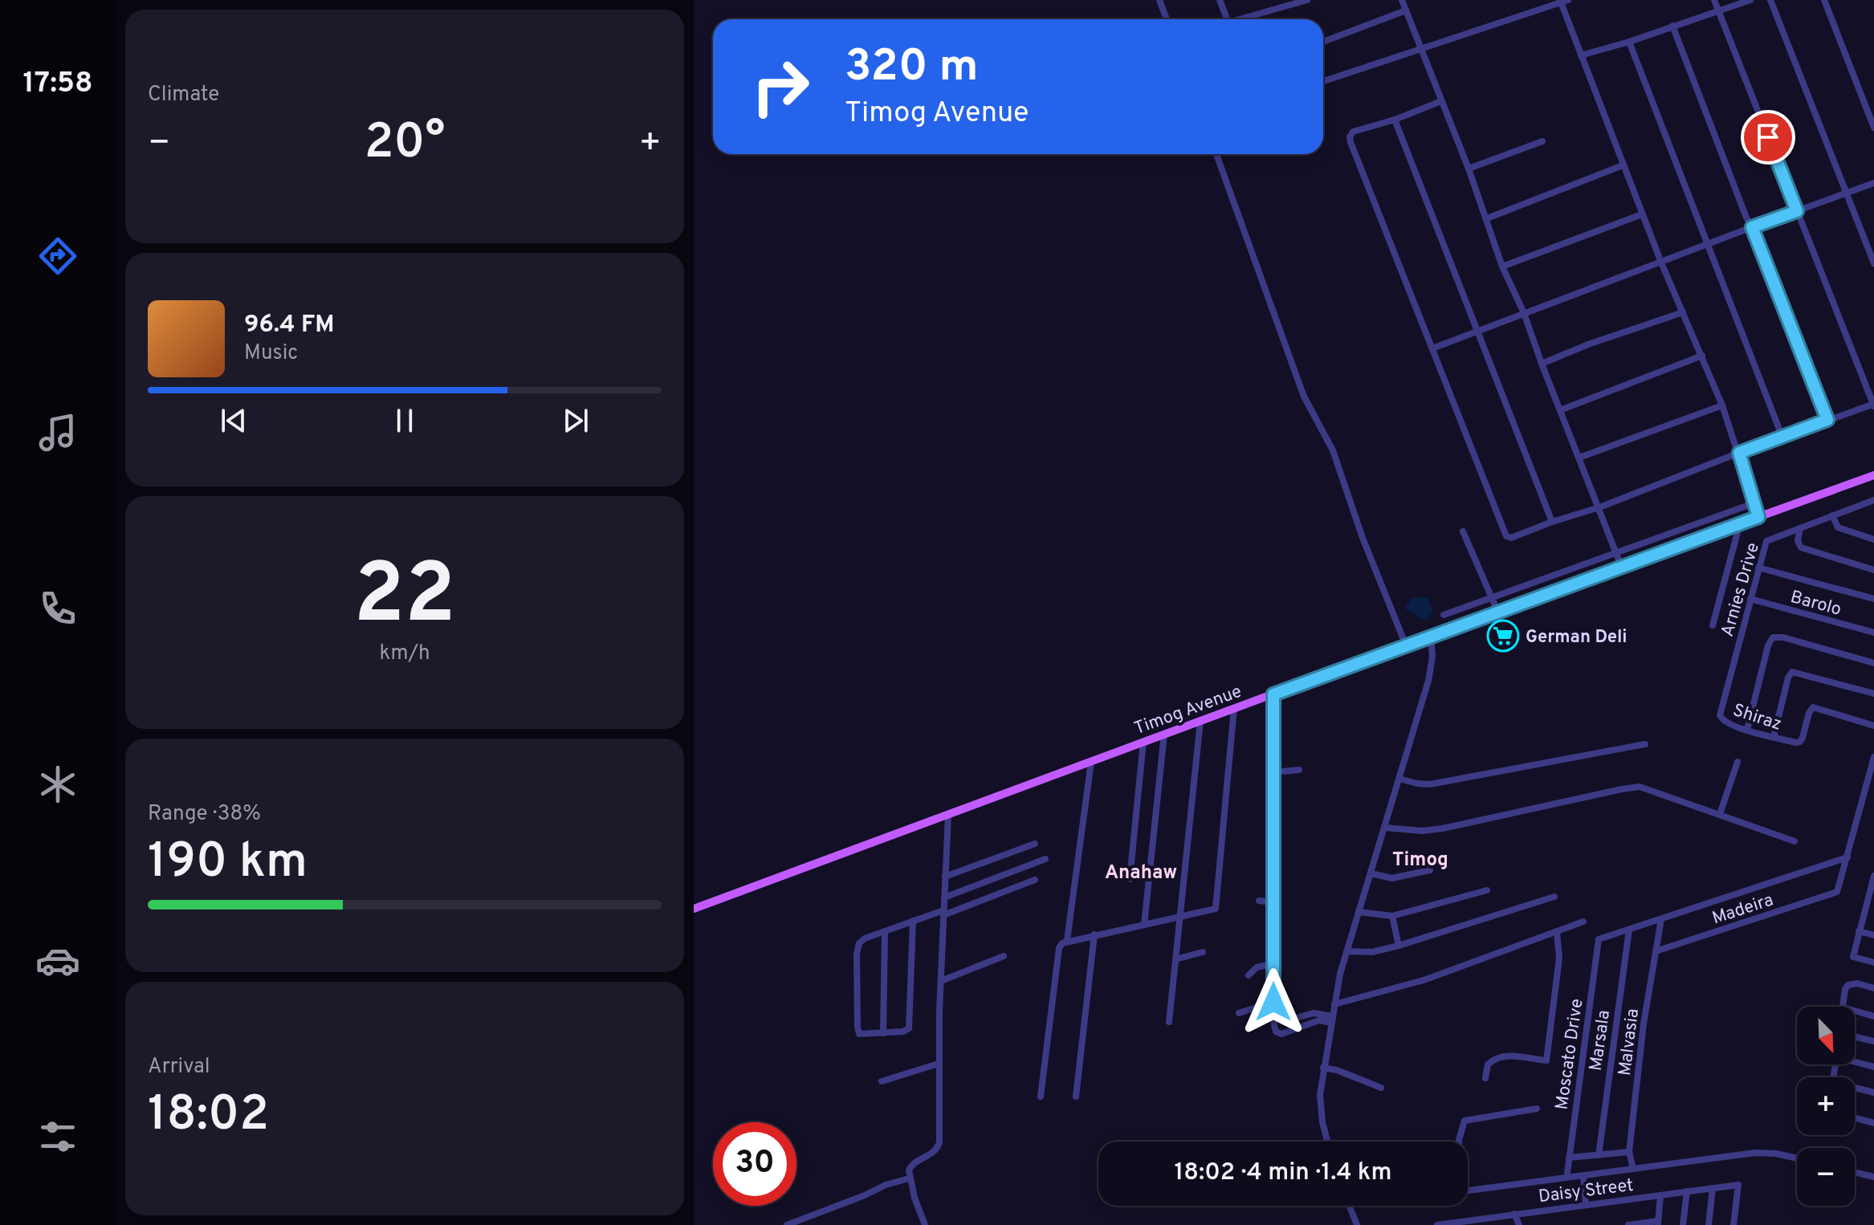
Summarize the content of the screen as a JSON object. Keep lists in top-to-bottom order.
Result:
{
  "streets": {
    "main road": ["Timog Avenue"],
    "street": [
      "Arnies Drive",
      "Barolo",
      "Shiraz",
      "Madeira",
      "Marsala",
      "Malvasia",
      "Moscato Drive",
      "Daisy Street"
    ]
  },
  "crossings": [
    ["Arnies Drive", "Barolo"],
    ["Arnies Drive", "Shiraz"],
    ["Madeira", "Malvasia"],
    ["Marsala", "Moscato Drive"]
  ],
  "districts": ["Timog", "Anahaw"],
  "places": {
    "supermarket": ["German Deli"]
  },
  "north": "bottom right",
  "page": {
    "tabs": "17:58",
    "tile": [
      "Climate",
      ["22", "km/h"],
      ["Range · 38%", "190 km"],
      ["Arrival", "18:02"]
    ],
    "turn": ["320 m", "Timog Avenue"],
    "heat": ["−", "20°", "+"],
    "song": ["96.4 FM", "Music"],
    "map_buttons": ["+", "−"],
    "limit": "30",
    "trip": "18:02 · 4 min · 1.4 km"
  }
}
